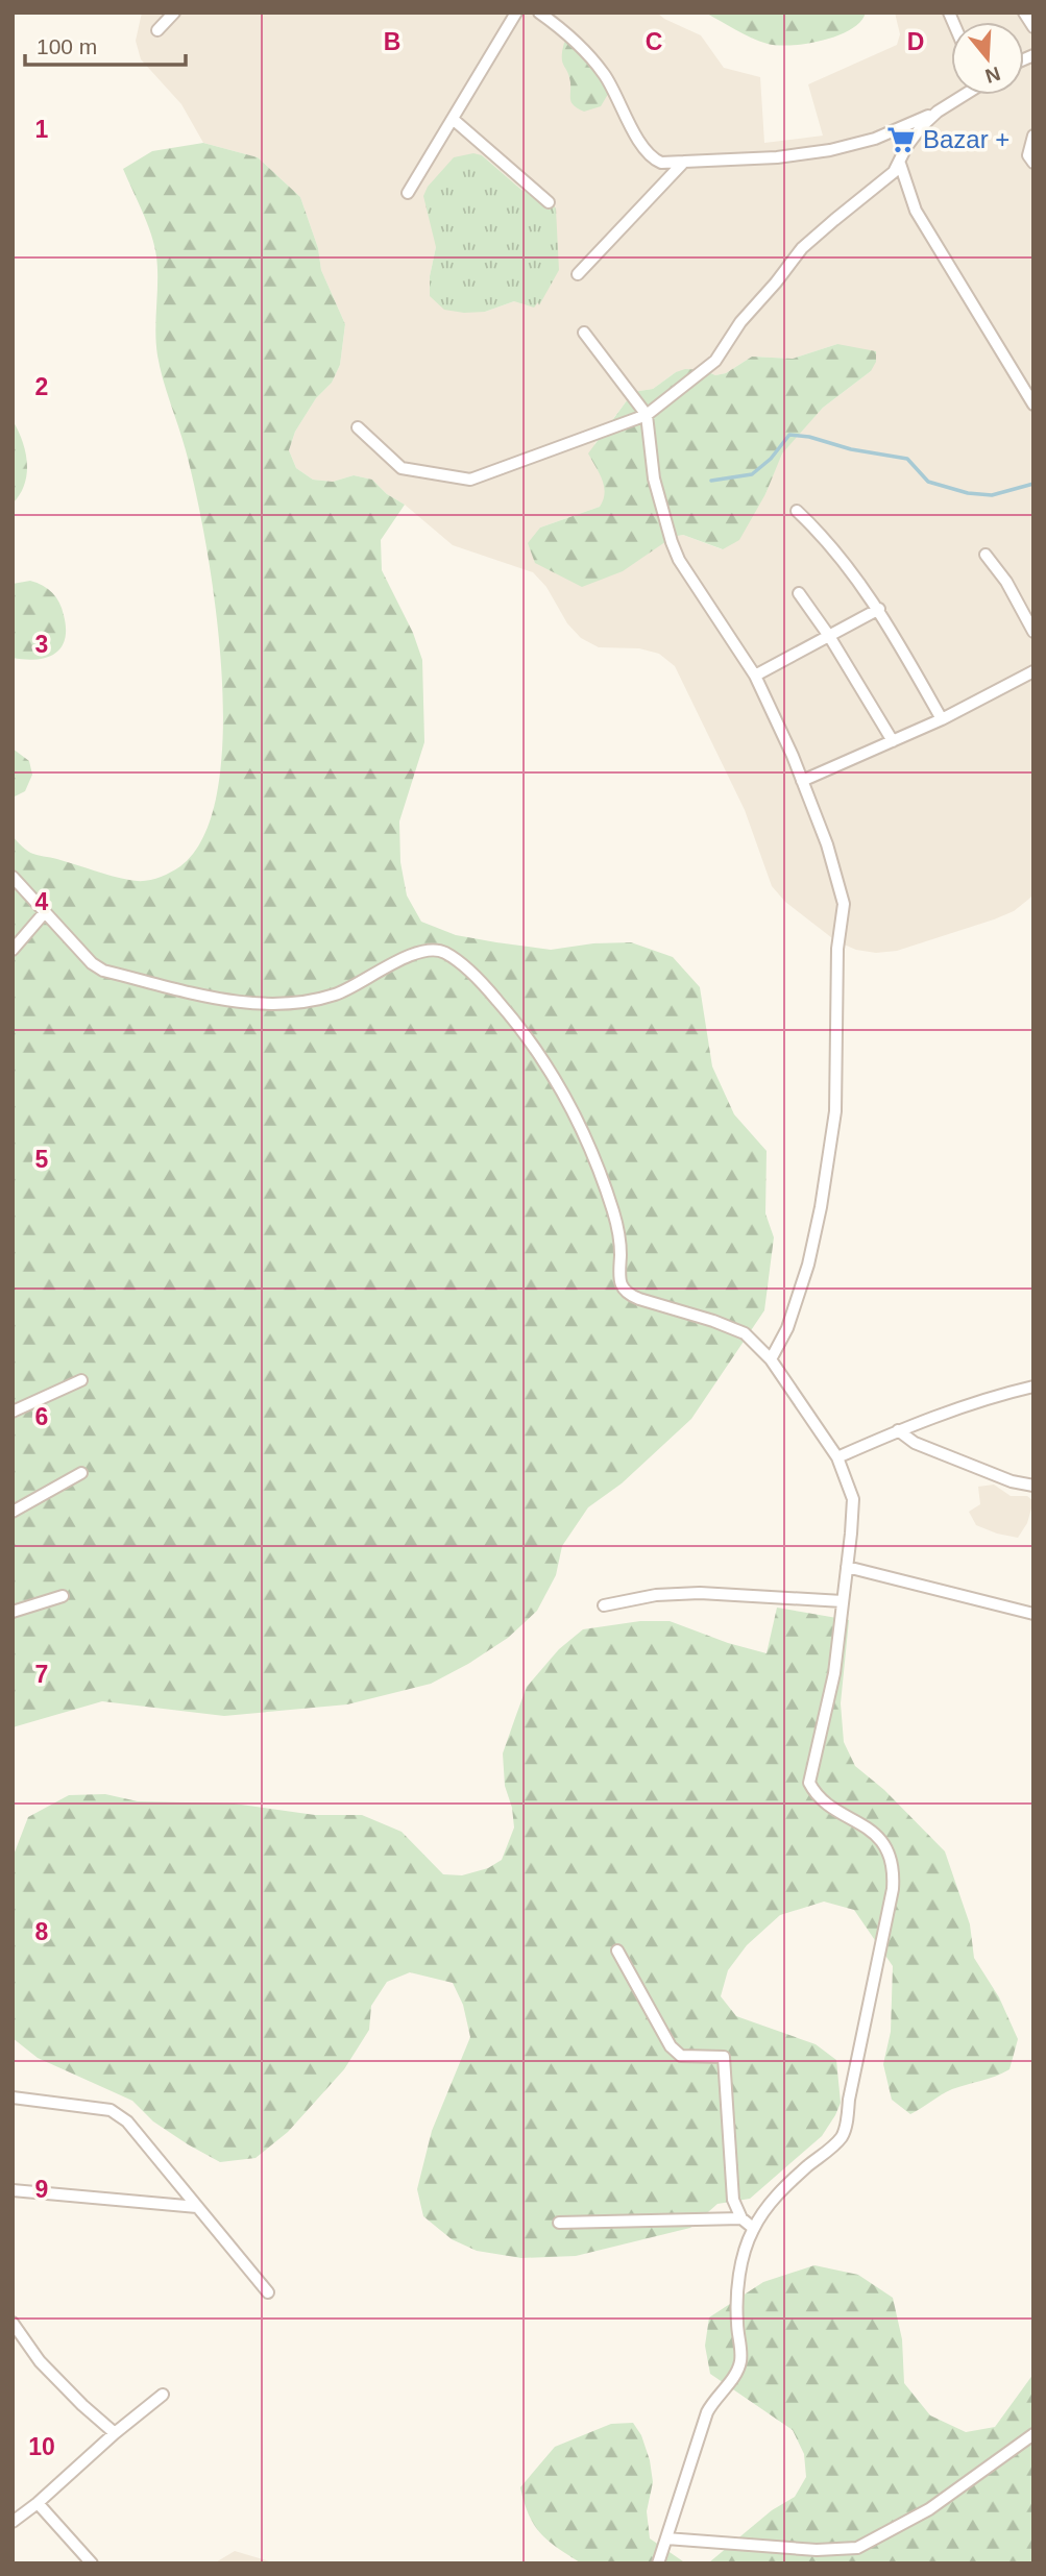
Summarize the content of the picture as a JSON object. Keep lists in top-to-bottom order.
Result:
{
  "places": {
    "supermarket": ["Bazar +"]
  },
  "scale_bar": "100 m",
  "north": "bottom",
  "grid": {
    "columns": ["B", "C", "D"],
    "rows": [
      "1",
      "2",
      "3",
      "4",
      "5",
      "6",
      "7",
      "8",
      "9",
      "10"
    ]
  }
}
